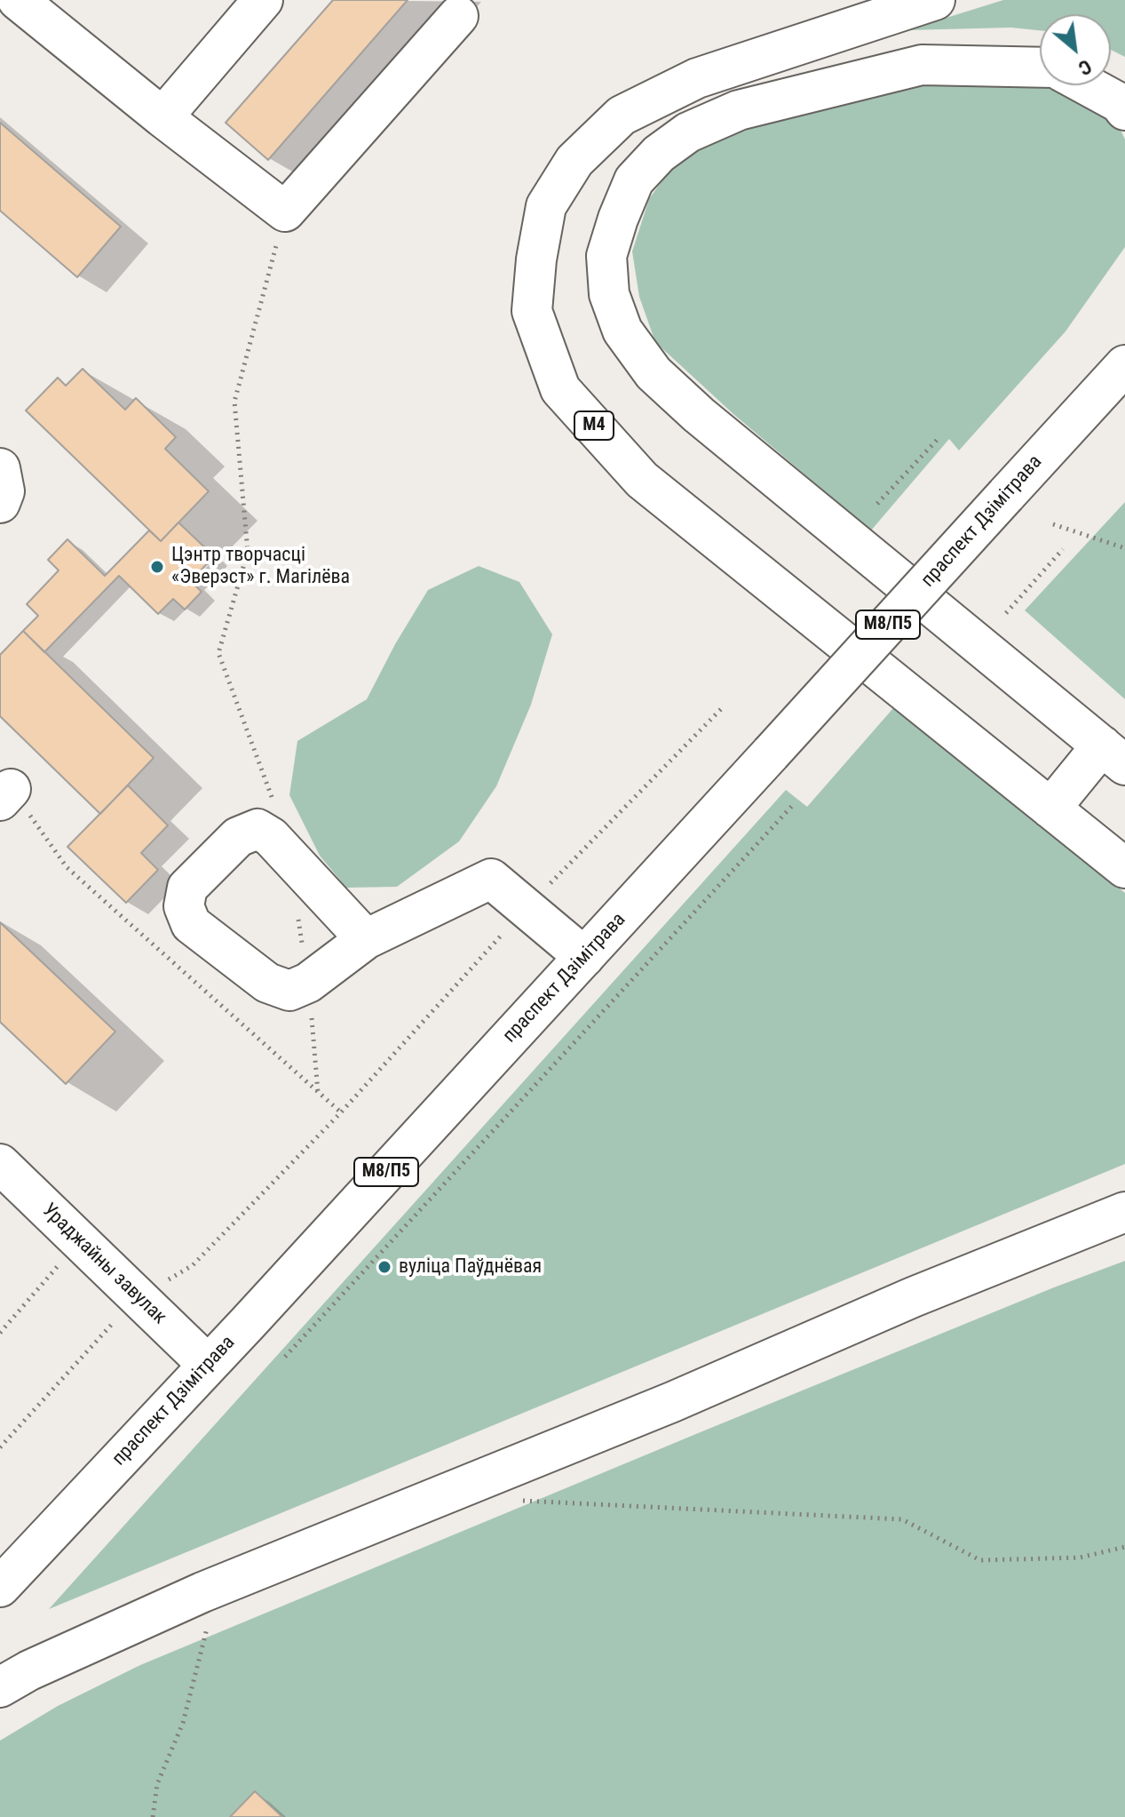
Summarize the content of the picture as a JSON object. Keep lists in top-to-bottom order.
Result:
{
  "streets": {
    "main road": [
      "М4",
      "праспект Дзімітрава",
      "М8/П5",
      "Ураджайны завулак"
    ]
  },
  "crossings": [
    ["праспект Дзімітрава", "Ураджайны завулак"]
  ],
  "places": ["Цэнтр творчасці «Эверэст» г. Магілёва", "вуліца Паўднёвая"],
  "north": "bottom right"
}
